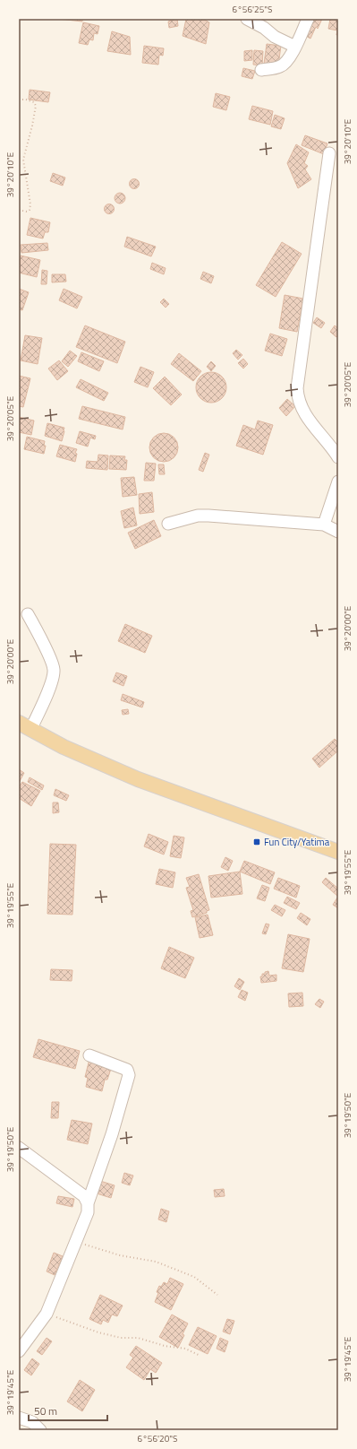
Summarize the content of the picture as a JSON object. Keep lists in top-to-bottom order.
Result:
{
  "places": {
    "transit": ["Fun City/Yatima"]
  },
  "scale_bar": "50 m",
  "coordinates": [
    "6°56'25\"S",
    "39°20'10\"E",
    "39°20'05\"E",
    "39°20'00\"E",
    "39°19'55\"E",
    "39°19'50\"E",
    "39°19'45\"E",
    "6°56'20\"S"
  ]
}
